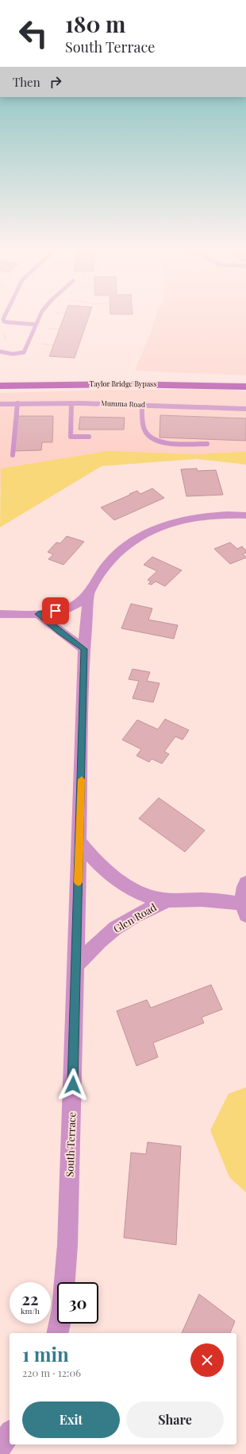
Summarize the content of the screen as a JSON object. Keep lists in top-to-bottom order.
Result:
{
  "streets": {
    "main road": ["Taylor Bridge Bypass"],
    "street": ["Mumma Road", "Glen Road", "South Terrace"]
  },
  "crossings": [
    ["Glen Road", "South Terrace"]
  ],
  "page": {
    "turn": ["180 m", "South Terrace"],
    "then": "Then",
    "speed": "22 km/h",
    "limit": "30",
    "heading": ["1 min", "220 m · 12:06"],
    "buttons": ["Exit", "Share"]
  }
}
